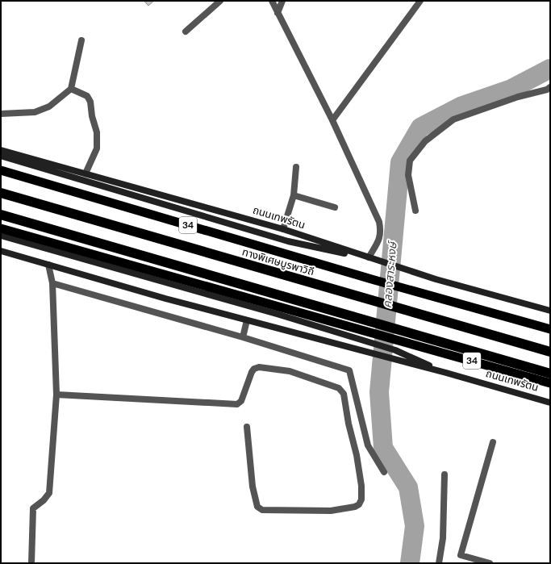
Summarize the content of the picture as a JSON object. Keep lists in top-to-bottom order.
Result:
{
  "streets": {
    "highway": ["ถนนเทพรัตน", "34", "ทางพิเศษบูรพาวิถี"]
  },
  "water": ["คลองสาระหงษ์"]
}
